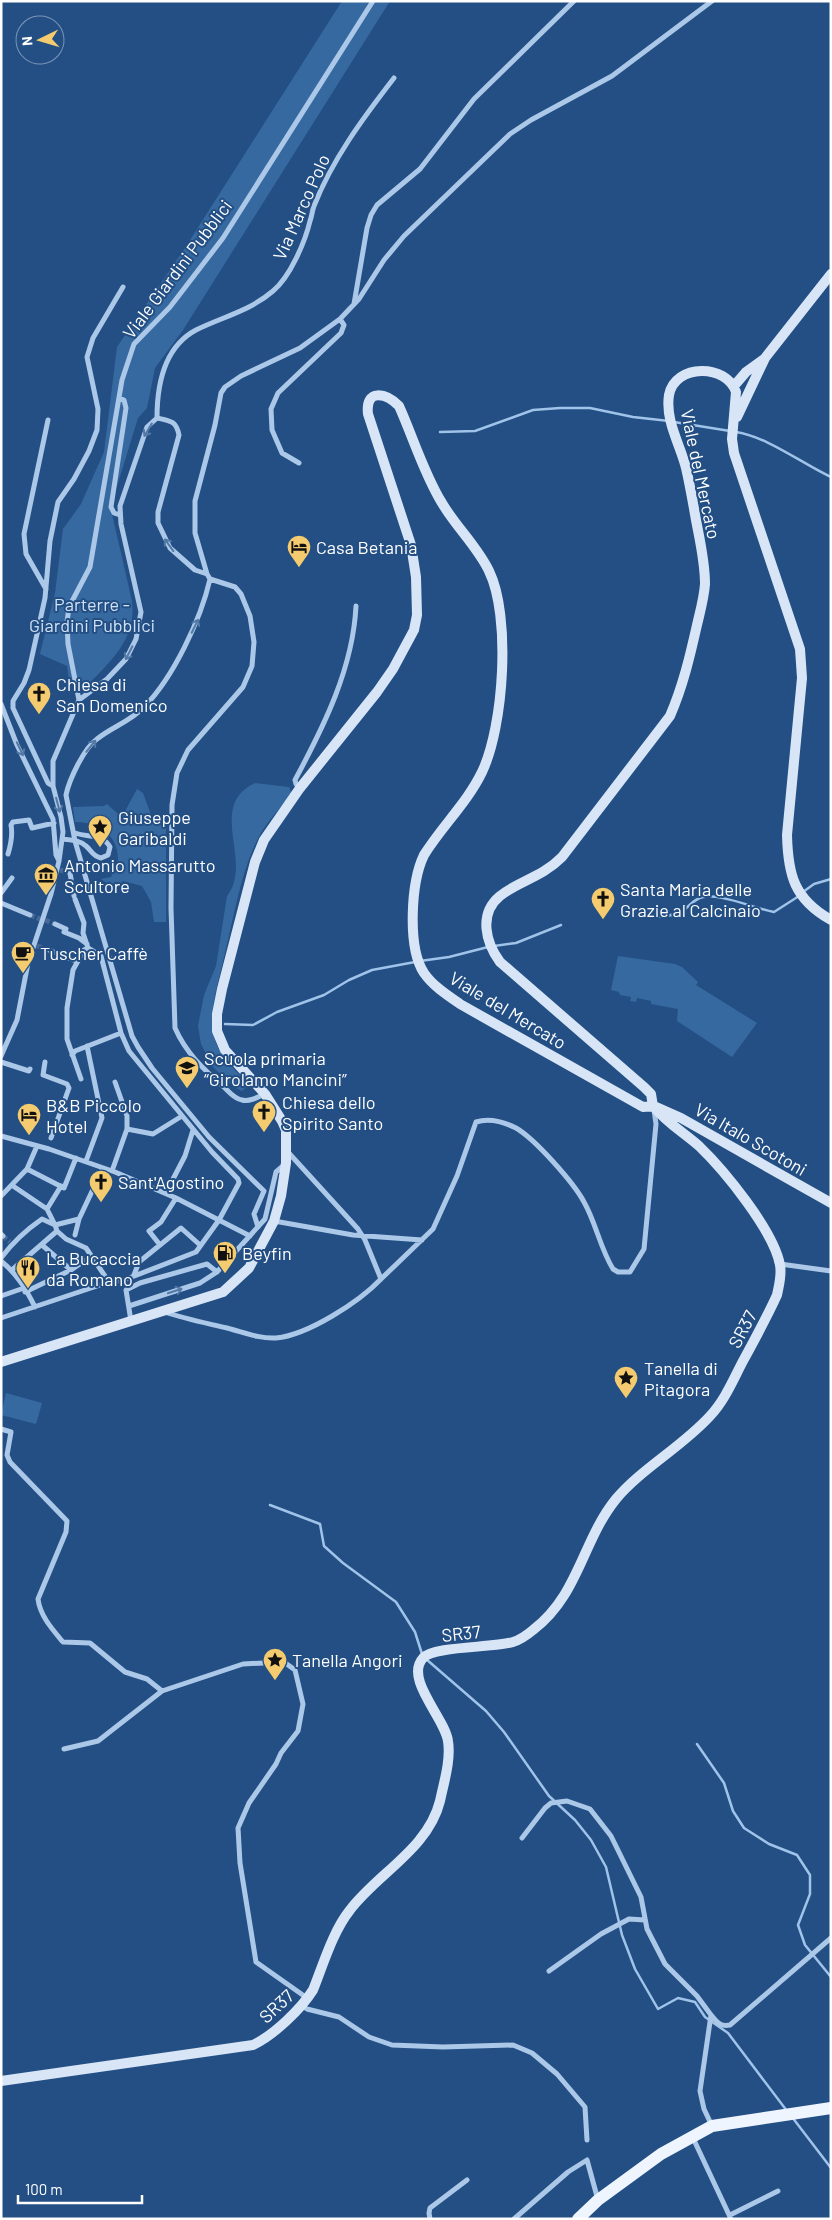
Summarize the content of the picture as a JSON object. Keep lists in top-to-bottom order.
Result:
{
  "streets": {
    "main road": ["Viale del Mercato", "Via Italo Scotoni", "SR37"],
    "street": ["Via Marco Polo", "Viale Giardini Pubblici"]
  },
  "crossings": [
    ["Viale del Mercato", "Via Italo Scotoni"],
    ["Viale del Mercato", "SR37"],
    ["Via Italo Scotoni", "SR37"]
  ],
  "parks": ["Parterre - Giardini Pubblici"],
  "places": {
    "hotel": ["Casa Betania", "B&B Piccolo Hotel"],
    "church": [
      "Chiesa di San Domenico",
      "Santa Maria delle Grazie al Calcinaio",
      "Chiesa dello Spirito Santo",
      "Sant'Agostino"
    ],
    "place": ["Giuseppe Garibaldi", "Tanella di Pitagora", "Tanella Angori"],
    "museum": ["Antonio Massarutto Scultore"],
    "cafe": ["Tuscher Caffè"],
    "school or university": ["Scuola primaria “Girolamo Mancini”"],
    "fuel station": ["Beyfin"],
    "restaurant": ["La Bucaccia da Romano"]
  },
  "scale_bar": "100 m",
  "north": "left"
}
